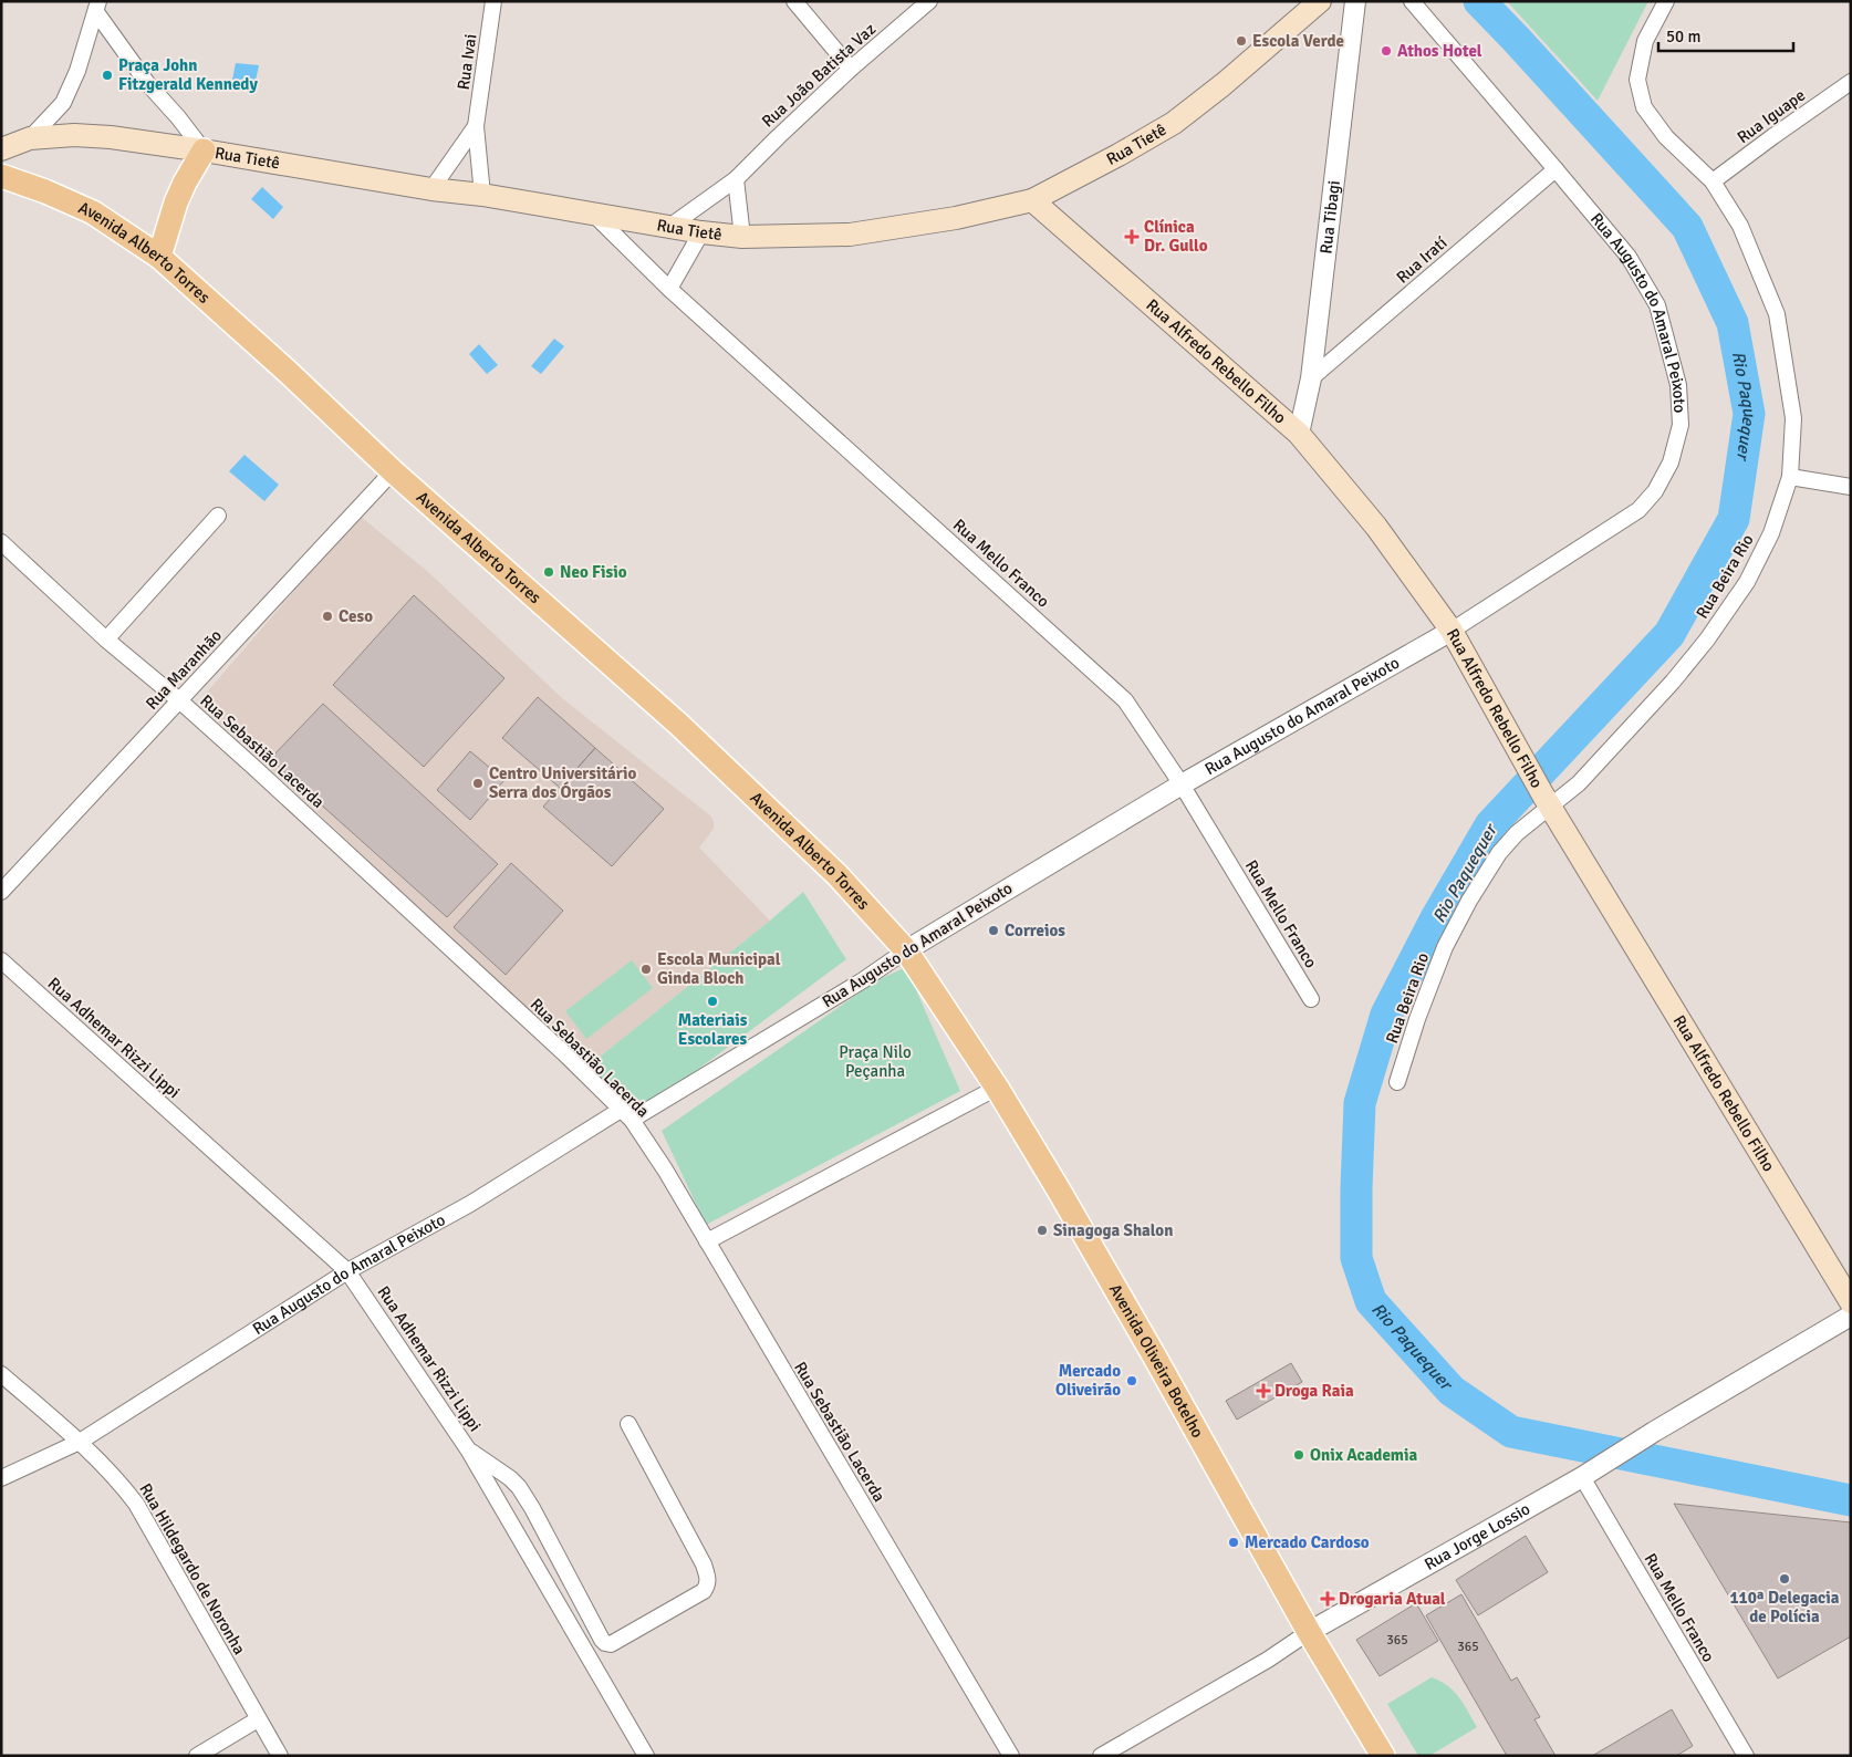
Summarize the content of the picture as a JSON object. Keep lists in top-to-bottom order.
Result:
{
  "streets": {
    "main road": [
      "Rua Tietê",
      "Avenida Alberto Torres",
      "Rua Alfredo Rebello Filho",
      "Avenida Oliveira Botelho"
    ],
    "street": [
      "Rua Ivai",
      "Rua João Batista Vaz",
      "Rua Iguape",
      "Rua Tibagi",
      "Rua Iratí",
      "Rua Augusto do Amaral Peixoto",
      "Rua Mello Franco",
      "Rua Beira Rio",
      "Rua Maranhão",
      "Rua Sebastião Lacerda",
      "Rua Adhemar Rizzi Lippi",
      "Rua Jorge Lossio",
      "Rua Hildegardo de Noronha"
    ]
  },
  "crossings": [
    ["Rua Ivai", "Rua Tietê"],
    ["Rua João Batista Vaz", "Rua Tietê"],
    ["Rua Iguape", "Rua Beira Rio"],
    ["Rua Tietê", "Rua Alfredo Rebello Filho"],
    ["Rua Tietê", "Rua Mello Franco"],
    ["Rua Tibagi", "Rua Iratí"],
    ["Rua Tibagi", "Rua Alfredo Rebello Filho"],
    ["Avenida Alberto Torres", "Rua Augusto do Amaral Peixoto"],
    ["Avenida Alberto Torres", "Rua Maranhão"],
    ["Avenida Alberto Torres", "Avenida Oliveira Botelho"],
    ["Rua Iratí", "Rua Augusto do Amaral Peixoto"],
    ["Rua Augusto do Amaral Peixoto", "Rua Alfredo Rebello Filho"],
    ["Rua Augusto do Amaral Peixoto", "Rua Mello Franco"],
    ["Rua Augusto do Amaral Peixoto", "Rua Sebastião Lacerda"],
    ["Rua Augusto do Amaral Peixoto", "Rua Adhemar Rizzi Lippi"],
    ["Rua Augusto do Amaral Peixoto", "Rua Hildegardo de Noronha"],
    ["Rua Alfredo Rebello Filho", "Rua Beira Rio"],
    ["Rua Mello Franco", "Rua Jorge Lossio"],
    ["Rua Maranhão", "Rua Sebastião Lacerda"],
    ["Avenida Oliveira Botelho", "Rua Jorge Lossio"]
  ],
  "water": ["Rio Paquequer"],
  "parks": ["Praça Nilo Peçanha"],
  "places": {
    "other": [
      "Escola Verde",
      "Athos Hotel",
      "Praça John Fitzgerald Kennedy",
      "Neo Fisio",
      "Ceso",
      "Centro Universitário Serra dos Órgãos",
      "Correios",
      "Escola Municipal Ginda Bloch",
      "Materiais Escolares",
      "Sinagoga Shalon",
      "Mercado Oliveirão",
      "Onix Academia",
      "Mercado Cardoso",
      "110ª Delegacia de Polícia"
    ],
    "health": ["Clínica Dr. Gullo", "Droga Raia", "Drogaria Atual"]
  },
  "house_numbers": ["365", "365"],
  "scale_bar": "50 m"
}
